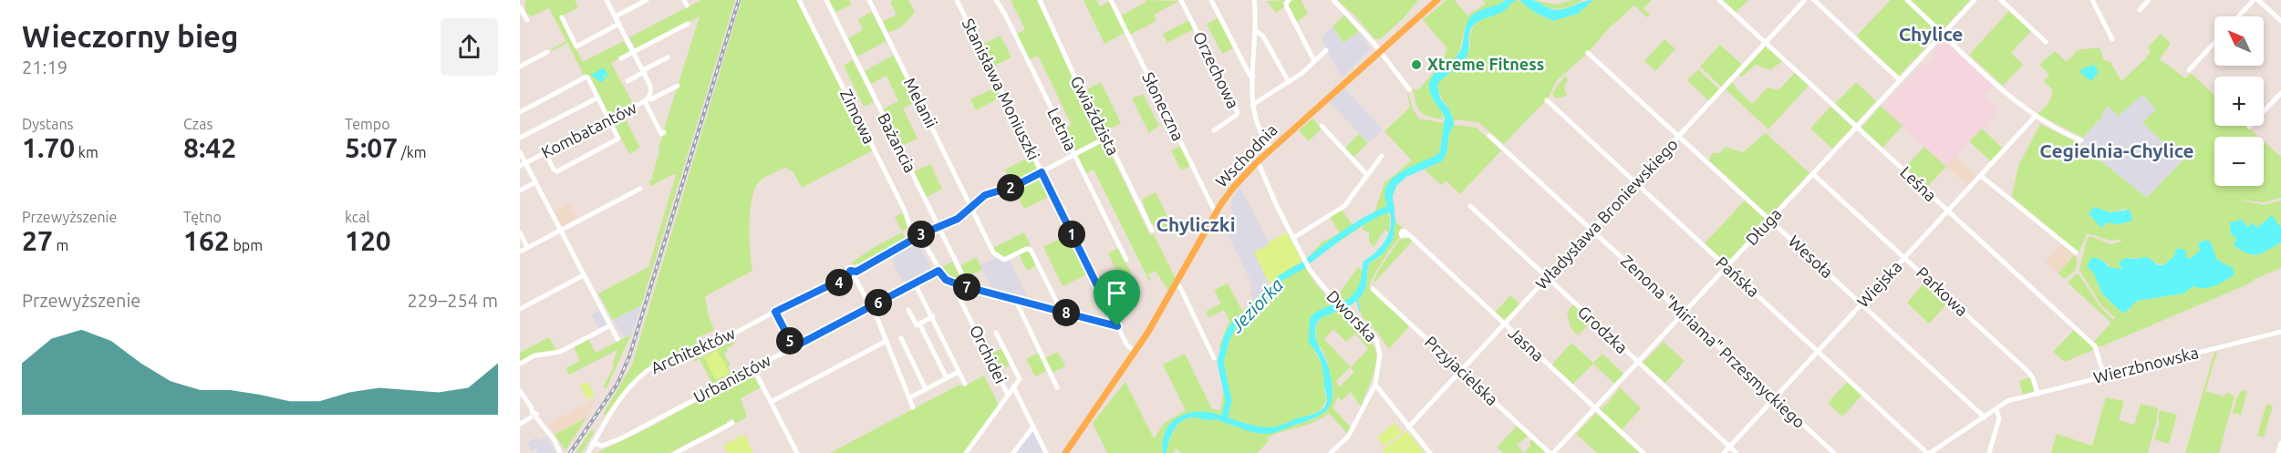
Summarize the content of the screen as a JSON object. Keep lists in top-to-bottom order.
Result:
{
  "streets": {
    "main road": ["Wschodnia"],
    "street": [
      "Orzechowa",
      "Stanisława Moniuszki",
      "Melanii",
      "Słoneczna",
      "Gwiaździsta",
      "Zimowa",
      "Letnia",
      "Kombatantów",
      "Bażancia",
      "Leśna",
      "Władysława Broniewskiego",
      "Długa",
      "Wesoła",
      "Pańska",
      "Wiejska",
      "Parkowa",
      "Dworska",
      "Grodzka",
      "Zenona \"Miriama\" Przesmyckiego",
      "Jasna",
      "Architektów",
      "Orchidei",
      "Wierzbnowska",
      "Przyjacielska",
      "Urbanistów"
    ]
  },
  "crossings": [
    ["Stanisława Moniuszki", "Wschodnia"],
    ["Słoneczna", "Wschodnia"],
    ["Zimowa", "Urbanistów"],
    ["Wschodnia", "Dworska"],
    ["Leśna", "Władysława Broniewskiego"],
    ["Leśna", "Długa"],
    ["Leśna", "Wiejska"],
    ["Leśna", "Wierzbnowska"],
    ["Władysława Broniewskiego", "Wesoła"],
    ["Władysława Broniewskiego", "Pańska"],
    ["Władysława Broniewskiego", "Grodzka"],
    ["Władysława Broniewskiego", "Zenona \"Miriama\" Przesmyckiego"],
    ["Władysława Broniewskiego", "Jasna"],
    ["Władysława Broniewskiego", "Przyjacielska"],
    ["Długa", "Wesoła"],
    ["Długa", "Pańska"],
    ["Długa", "Parkowa"],
    ["Długa", "Grodzka"],
    ["Długa", "Zenona \"Miriama\" Przesmyckiego"],
    ["Długa", "Jasna"],
    ["Długa", "Przyjacielska"],
    ["Wesoła", "Wiejska"],
    ["Wesoła", "Wierzbnowska"],
    ["Pańska", "Wiejska"],
    ["Pańska", "Wierzbnowska"],
    ["Wiejska", "Parkowa"],
    ["Wiejska", "Grodzka"],
    ["Wiejska", "Zenona \"Miriama\" Przesmyckiego"],
    ["Parkowa", "Wierzbnowska"],
    ["Architektów", "Urbanistów"]
  ],
  "districts": ["Chylice", "Cegielnia-Chylice", "Chyliczki"],
  "water": ["Jeziorka"],
  "places": ["Xtreme Fitness"],
  "north": "top left",
  "page": {
    "heading": ["Wieczorny bieg", "21:19"],
    "map_buttons": ["+", "−"],
    "stats": [
      ["Dystans", "1.70 km"],
      ["Czas", "8:42"],
      ["Tempo", "5:07 /km"],
      ["Przewyższenie", "27 m"],
      ["Tętno", "162 bpm"],
      ["kcal", "120"]
    ],
    "pins": [
      "2",
      "1",
      "3",
      "4",
      "7",
      "6",
      "8",
      "5"
    ],
    "chart": ["Przewyższenie", "229–254 m"]
  }
}
